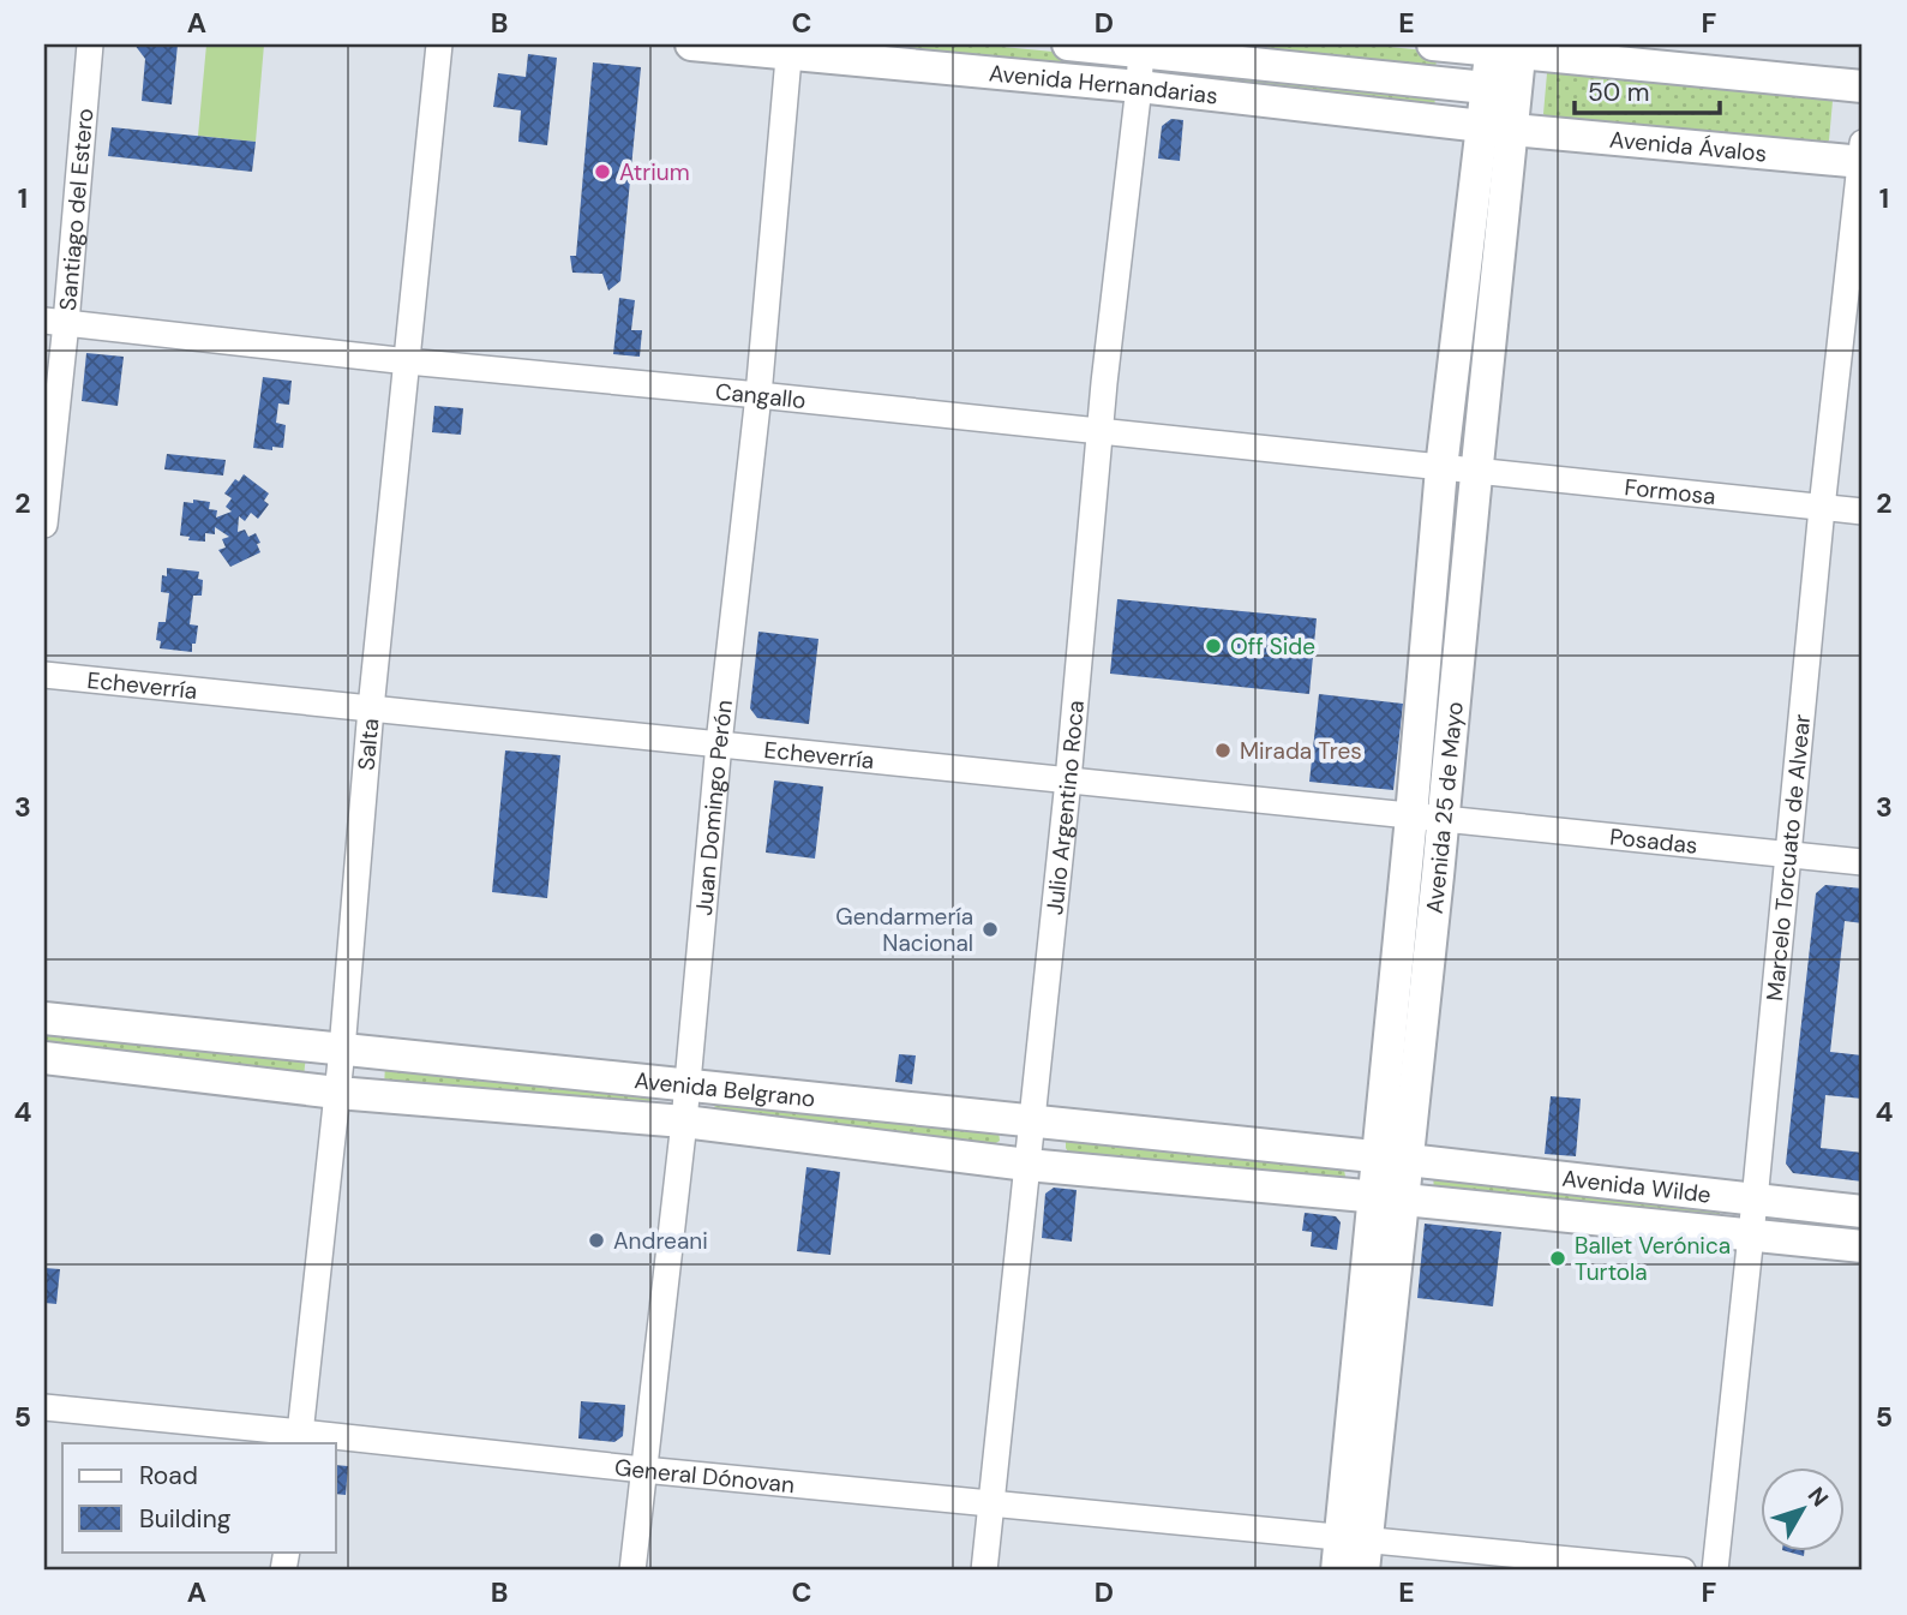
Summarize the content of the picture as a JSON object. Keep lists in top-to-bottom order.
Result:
{
  "streets": {
    "main road": [
      "Avenida Hernandarias",
      "Avenida Ávalos",
      "Avenida 25 de Mayo",
      "Avenida Belgrano",
      "Avenida Wilde"
    ],
    "street": [
      "Santiago del Estero",
      "Cangallo",
      "Formosa",
      "Echeverría",
      "Salta",
      "Juan Domingo Perón",
      "Julio Argentino Roca",
      "Posadas",
      "Marcelo Torcuato de Alvear",
      "General Dónovan"
    ]
  },
  "crossings": [
    ["Avenida Hernandarias", "Avenida Ávalos"],
    ["Avenida Hernandarias", "Juan Domingo Perón"],
    ["Avenida Hernandarias", "Julio Argentino Roca"],
    ["Avenida Hernandarias", "Avenida 25 de Mayo"],
    ["Avenida Ávalos", "Avenida 25 de Mayo"],
    ["Avenida Ávalos", "Marcelo Torcuato de Alvear"],
    ["Santiago del Estero", "Cangallo"],
    ["Cangallo", "Formosa"],
    ["Cangallo", "Salta"],
    ["Cangallo", "Juan Domingo Perón"],
    ["Cangallo", "Julio Argentino Roca"],
    ["Cangallo", "Avenida 25 de Mayo"],
    ["Formosa", "Avenida 25 de Mayo"],
    ["Formosa", "Marcelo Torcuato de Alvear"],
    ["Echeverría", "Salta"],
    ["Echeverría", "Juan Domingo Perón"],
    ["Echeverría", "Julio Argentino Roca"],
    ["Echeverría", "Avenida 25 de Mayo"],
    ["Echeverría", "Posadas"],
    ["Salta", "Avenida Belgrano"],
    ["Salta", "General Dónovan"],
    ["Juan Domingo Perón", "Avenida Belgrano"],
    ["Juan Domingo Perón", "General Dónovan"],
    ["Julio Argentino Roca", "Avenida Belgrano"],
    ["Julio Argentino Roca", "General Dónovan"],
    ["Avenida 25 de Mayo", "Posadas"],
    ["Avenida 25 de Mayo", "Avenida Belgrano"],
    ["Avenida 25 de Mayo", "Avenida Wilde"],
    ["Avenida 25 de Mayo", "General Dónovan"],
    ["Posadas", "Marcelo Torcuato de Alvear"],
    ["Marcelo Torcuato de Alvear", "Avenida Wilde"],
    ["Avenida Belgrano", "Avenida Wilde"]
  ],
  "places": [
    "Atrium",
    "Off Side",
    "Mirada Tres",
    "Gendarmería Nacional",
    "Andreani",
    "Ballet Verónica Turtola"
  ],
  "legend": ["Road", "Building"],
  "scale_bar": "50 m",
  "north": "top right",
  "grid": {
    "columns": [
      "A",
      "B",
      "C",
      "D",
      "E",
      "F"
    ],
    "rows": [
      "1",
      "2",
      "3",
      "4",
      "5"
    ]
  }
}
